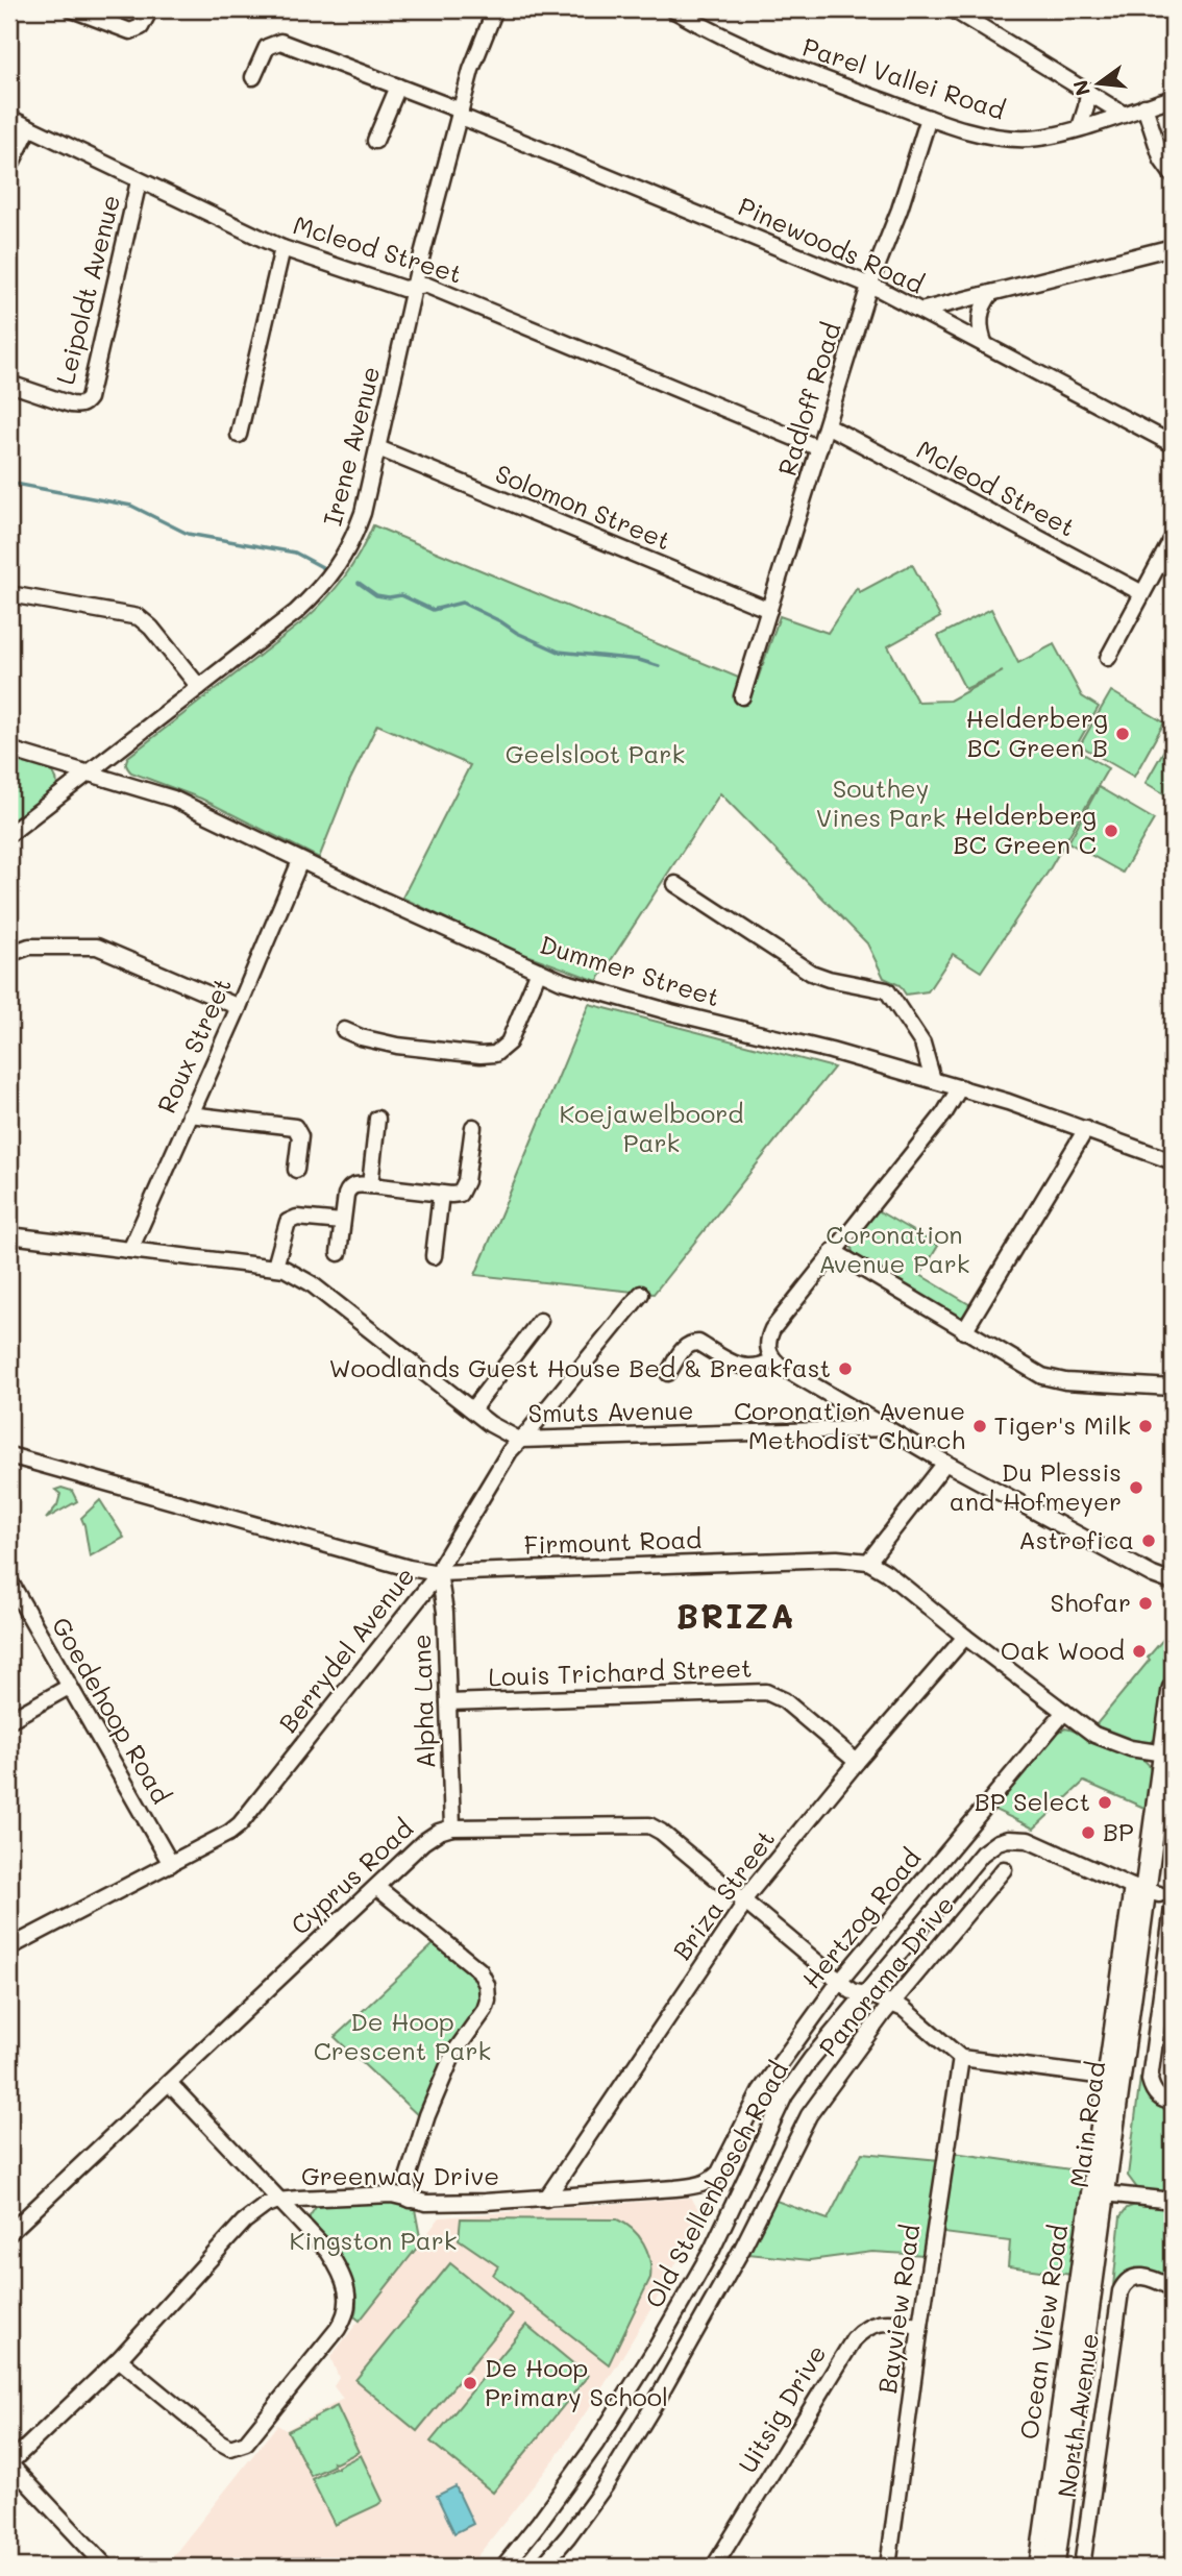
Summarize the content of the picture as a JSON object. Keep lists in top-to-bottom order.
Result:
{
  "streets": {
    "main road": ["Main Road"],
    "street": [
      "Parel Vallei Road",
      "Pinewoods Road",
      "Mcleod Street",
      "Leipoldt Avenue",
      "Radloff Road",
      "Irene Avenue",
      "Solomon Street",
      "Dummer Street",
      "Roux Street",
      "Smuts Avenue",
      "Firmount Road",
      "Berrydel Avenue",
      "Louis Trichard Street",
      "Alpha Lane",
      "Goedehoop Road",
      "Cyprus Road",
      "Briza Street",
      "Hertzog Road",
      "Panorama Drive",
      "Greenway Drive",
      "Old Stellenbosch Road",
      "Bayview Road",
      "Ocean View Road",
      "Uitsig Drive",
      "North Avenue"
    ]
  },
  "crossings": [
    ["Parel Vallei Road", "Radloff Road"],
    ["Pinewoods Road", "Radloff Road"],
    ["Pinewoods Road", "Irene Avenue"],
    ["Mcleod Street", "Leipoldt Avenue"],
    ["Mcleod Street", "Radloff Road"],
    ["Mcleod Street", "Irene Avenue"],
    ["Radloff Road", "Solomon Street"],
    ["Irene Avenue", "Solomon Street"],
    ["Irene Avenue", "Dummer Street"],
    ["Dummer Street", "Roux Street"],
    ["Roux Street", "Smuts Avenue"],
    ["Smuts Avenue", "Berrydel Avenue"],
    ["Firmount Road", "Berrydel Avenue"],
    ["Firmount Road", "Alpha Lane"],
    ["Firmount Road", "Briza Street"],
    ["Firmount Road", "Hertzog Road"],
    ["Firmount Road", "Main Road"],
    ["Berrydel Avenue", "Alpha Lane"],
    ["Berrydel Avenue", "Goedehoop Road"],
    ["Louis Trichard Street", "Alpha Lane"],
    ["Louis Trichard Street", "Briza Street"],
    ["Alpha Lane", "Cyprus Road"],
    ["Cyprus Road", "Briza Street"],
    ["Cyprus Road", "Hertzog Road"],
    ["Cyprus Road", "Panorama Drive"],
    ["Cyprus Road", "Old Stellenbosch Road"],
    ["Cyprus Road", "Bayview Road"],
    ["Briza Street", "Greenway Drive"],
    ["Hertzog Road", "Greenway Drive"],
    ["Main Road", "Old Stellenbosch Road"],
    ["Main Road", "Ocean View Road"],
    ["Old Stellenbosch Road", "Ocean View Road"],
    ["Bayview Road", "Uitsig Drive"]
  ],
  "districts": ["BRIZA"],
  "parks": [
    "Geelsloot Park",
    "Southey Vines Park",
    "Koejawelboord Park",
    "Coronation Avenue Park",
    "De Hoop Crescent Park",
    "Kingston Park"
  ],
  "places": [
    "Helderberg BC Green B",
    "Helderberg BC Green C",
    "Woodlands Guest House Bed & Breakfast",
    "Coronation Avenue Methodist Church",
    "Tiger's Milk",
    "Du Plessis and Hofmeyer",
    "Astrofica",
    "Shofar",
    "Oak Wood",
    "BP Select",
    "BP",
    "De Hoop Primary School"
  ],
  "north": "left"
}
